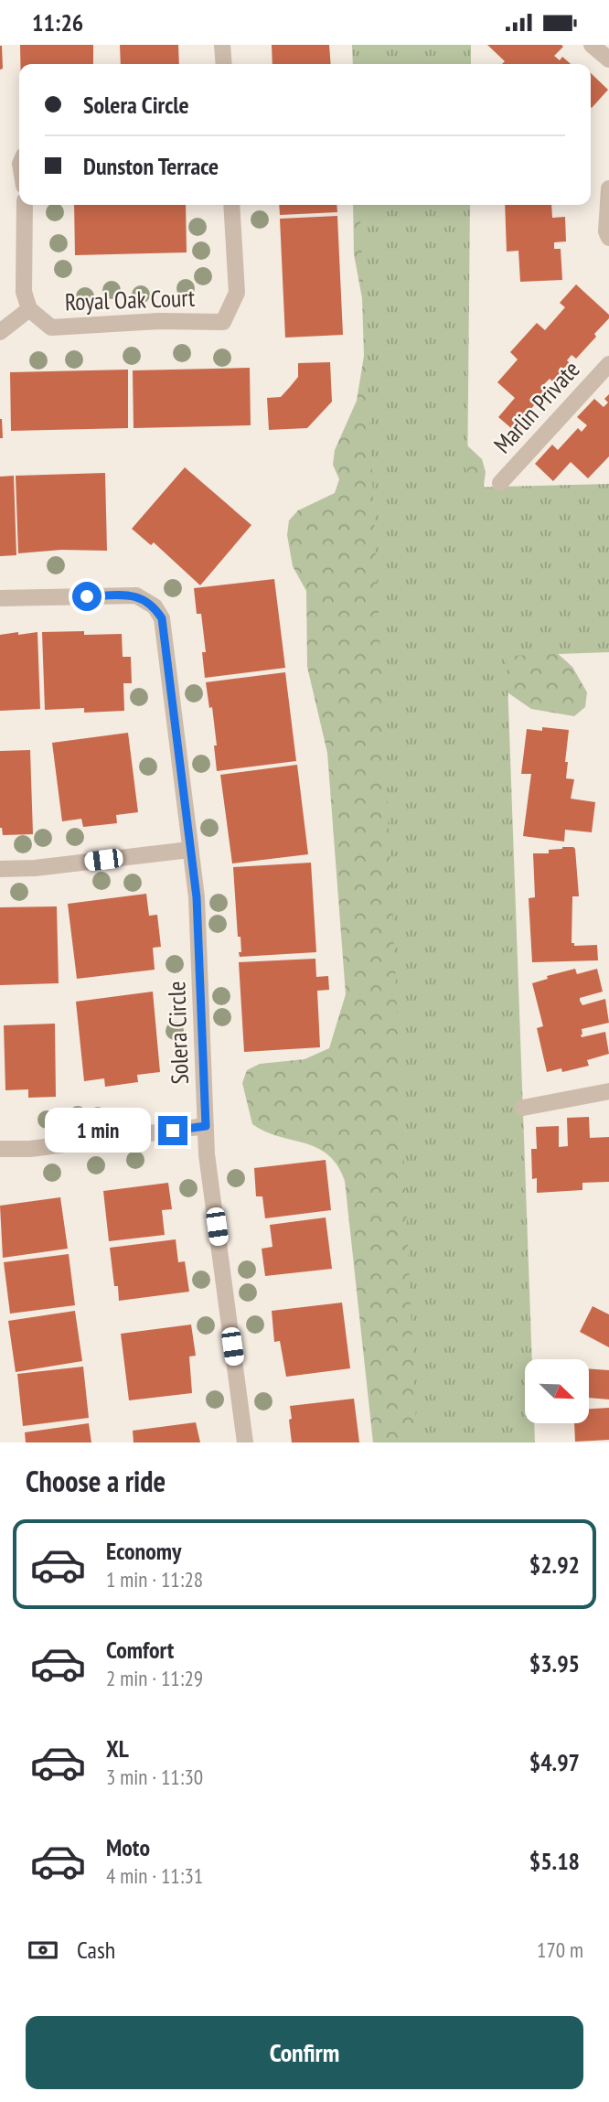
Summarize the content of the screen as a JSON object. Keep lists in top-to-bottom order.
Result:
{
  "streets": {
    "street": ["Royal Oak Court", "Marlin Private", "Solera Circle"]
  },
  "north": "bottom right",
  "page": {
    "status": "11:26",
    "banner": ["Solera Circle", "Dunston Terrace"],
    "bubble": "1 min",
    "heading": "Choose a ride",
    "list": [
      {
        "name": "Economy",
        "note": "1 min · 11:28",
        "value": "$2.92"
      },
      {
        "name": "Comfort",
        "note": "2 min · 11:29",
        "value": "$3.95"
      },
      {
        "name": "XL",
        "note": "3 min · 11:30",
        "value": "$4.97"
      },
      {
        "name": "Moto",
        "note": "4 min · 11:31",
        "value": "$5.18"
      }
    ],
    "pay": ["Cash", "170 m"],
    "buttons": "Confirm"
  }
}
